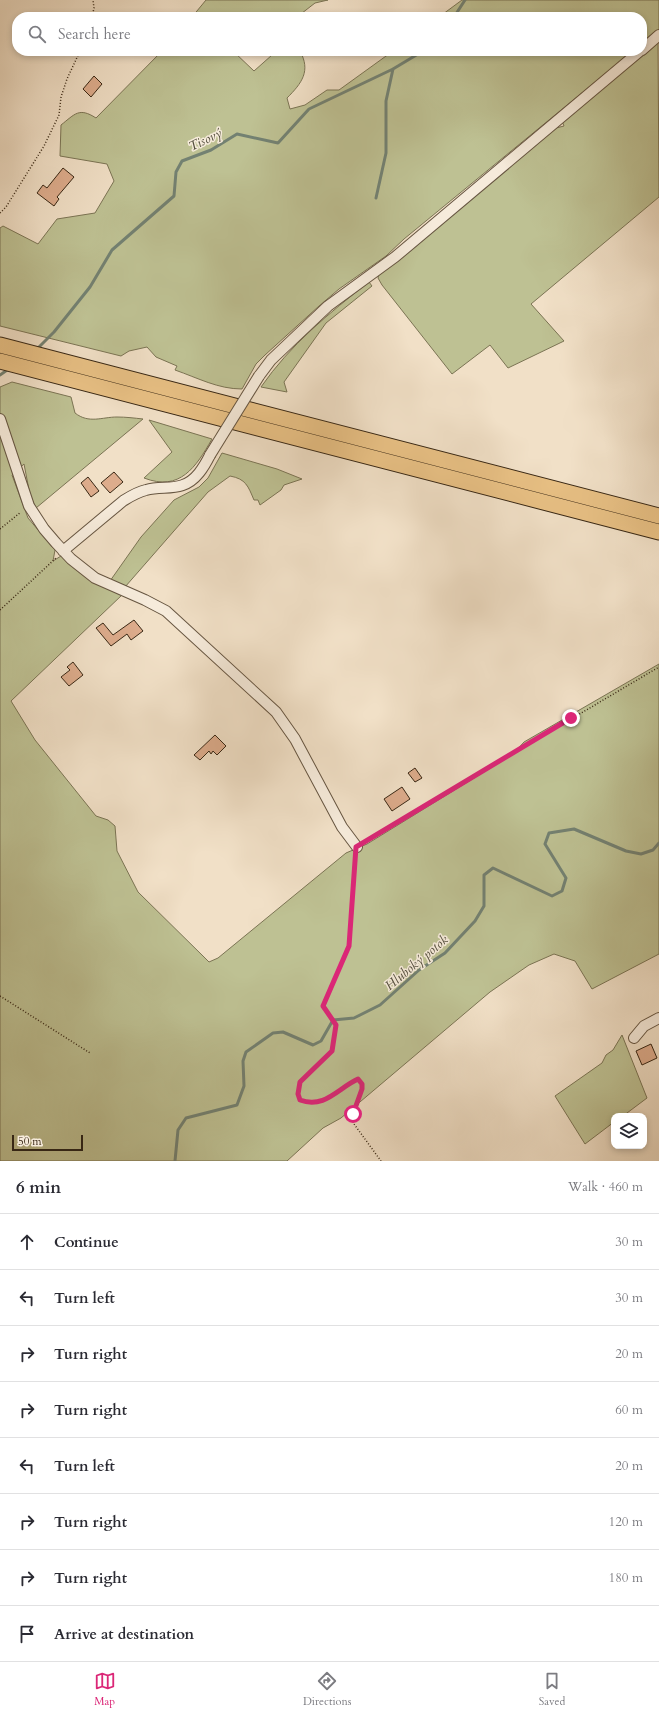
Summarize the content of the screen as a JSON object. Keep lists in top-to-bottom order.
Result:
{
  "water": ["Tisový", "Hluboký potok"],
  "scale_bar": "50 m",
  "page": {
    "search": "Search here",
    "scale": "50 m",
    "heading": ["6 min", "Walk · 460 m"],
    "list": [
      ["Continue", "30 m"],
      ["Turn left", "30 m"],
      ["Turn right", "20 m"],
      ["Turn right", "60 m"],
      ["Turn left", "20 m"],
      ["Turn right", "120 m"],
      ["Turn right", "180 m"],
      "Arrive at destination"
    ],
    "nav": ["Map", "Directions", "Saved"]
  }
}
